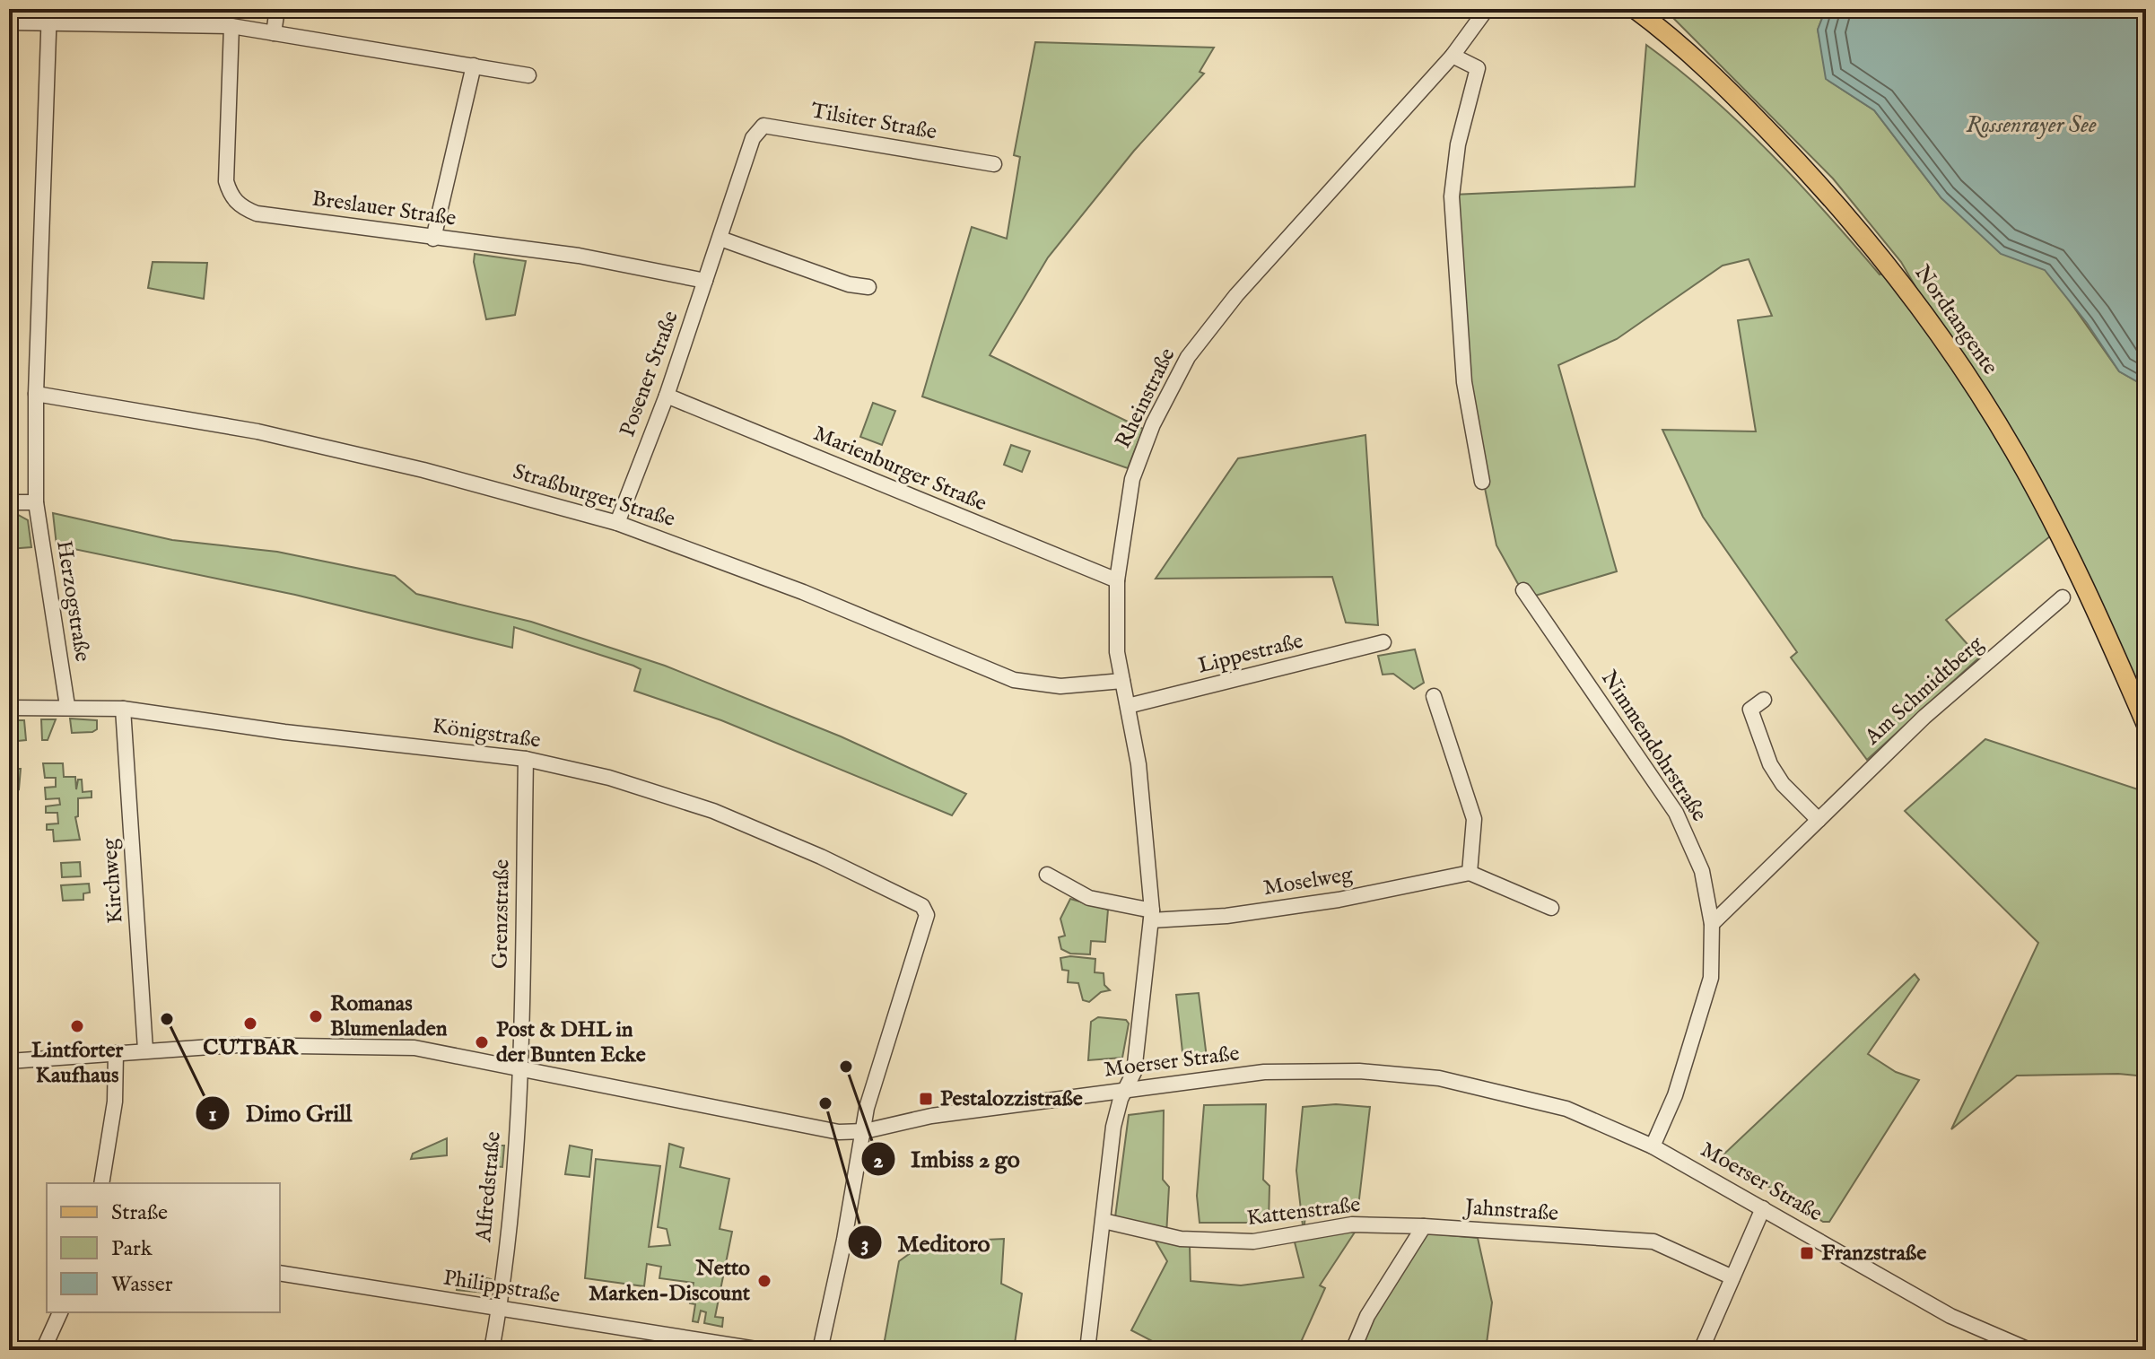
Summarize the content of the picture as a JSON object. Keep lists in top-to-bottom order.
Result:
{
  "streets": {
    "main road": ["Nordtangente"],
    "street": [
      "Tilsiter Straße",
      "Breslauer Straße",
      "Posener Straße",
      "Rheinstraße",
      "Marienburger Straße",
      "Straßburger Straße",
      "Herzogstraße",
      "Lippestraße",
      "Am Schmidtberg",
      "Königstraße",
      "Nimmendohrstraße",
      "Kirchweg",
      "Moselweg",
      "Grenzstraße",
      "Moerser Straße",
      "Alfredstraße",
      "Jahnstraße",
      "Kattenstraße",
      "Philippstraße"
    ]
  },
  "crossings": [
    ["Tilsiter Straße", "Posener Straße"],
    ["Breslauer Straße", "Posener Straße"],
    ["Posener Straße", "Marienburger Straße"],
    ["Posener Straße", "Straßburger Straße"],
    ["Rheinstraße", "Marienburger Straße"],
    ["Rheinstraße", "Straßburger Straße"],
    ["Rheinstraße", "Lippestraße"],
    ["Rheinstraße", "Moselweg"],
    ["Rheinstraße", "Moerser Straße"],
    ["Straßburger Straße", "Herzogstraße"],
    ["Herzogstraße", "Königstraße"],
    ["Am Schmidtberg", "Nimmendohrstraße"],
    ["Königstraße", "Kirchweg"],
    ["Königstraße", "Grenzstraße"],
    ["Königstraße", "Moerser Straße"],
    ["Nimmendohrstraße", "Moerser Straße"],
    ["Kirchweg", "Moerser Straße"],
    ["Grenzstraße", "Moerser Straße"],
    ["Grenzstraße", "Alfredstraße"],
    ["Moerser Straße", "Alfredstraße"],
    ["Alfredstraße", "Philippstraße"],
    ["Jahnstraße", "Kattenstraße"]
  ],
  "water": ["Rossenrayer See"],
  "places": {
    "other": [
      "Romanas Blumenladen",
      "Dimo Grill",
      "CUTBAR",
      "Lintforter Kaufhaus",
      "Post & DHL in der Bunten Ecke",
      "Imbiss 2 go",
      "Meditoro",
      "Netto Marken-Discount"
    ],
    "transit": ["Pestalozzistraße", "Franzstraße"]
  },
  "legend": ["Straße", "Park", "Wasser"]
}
